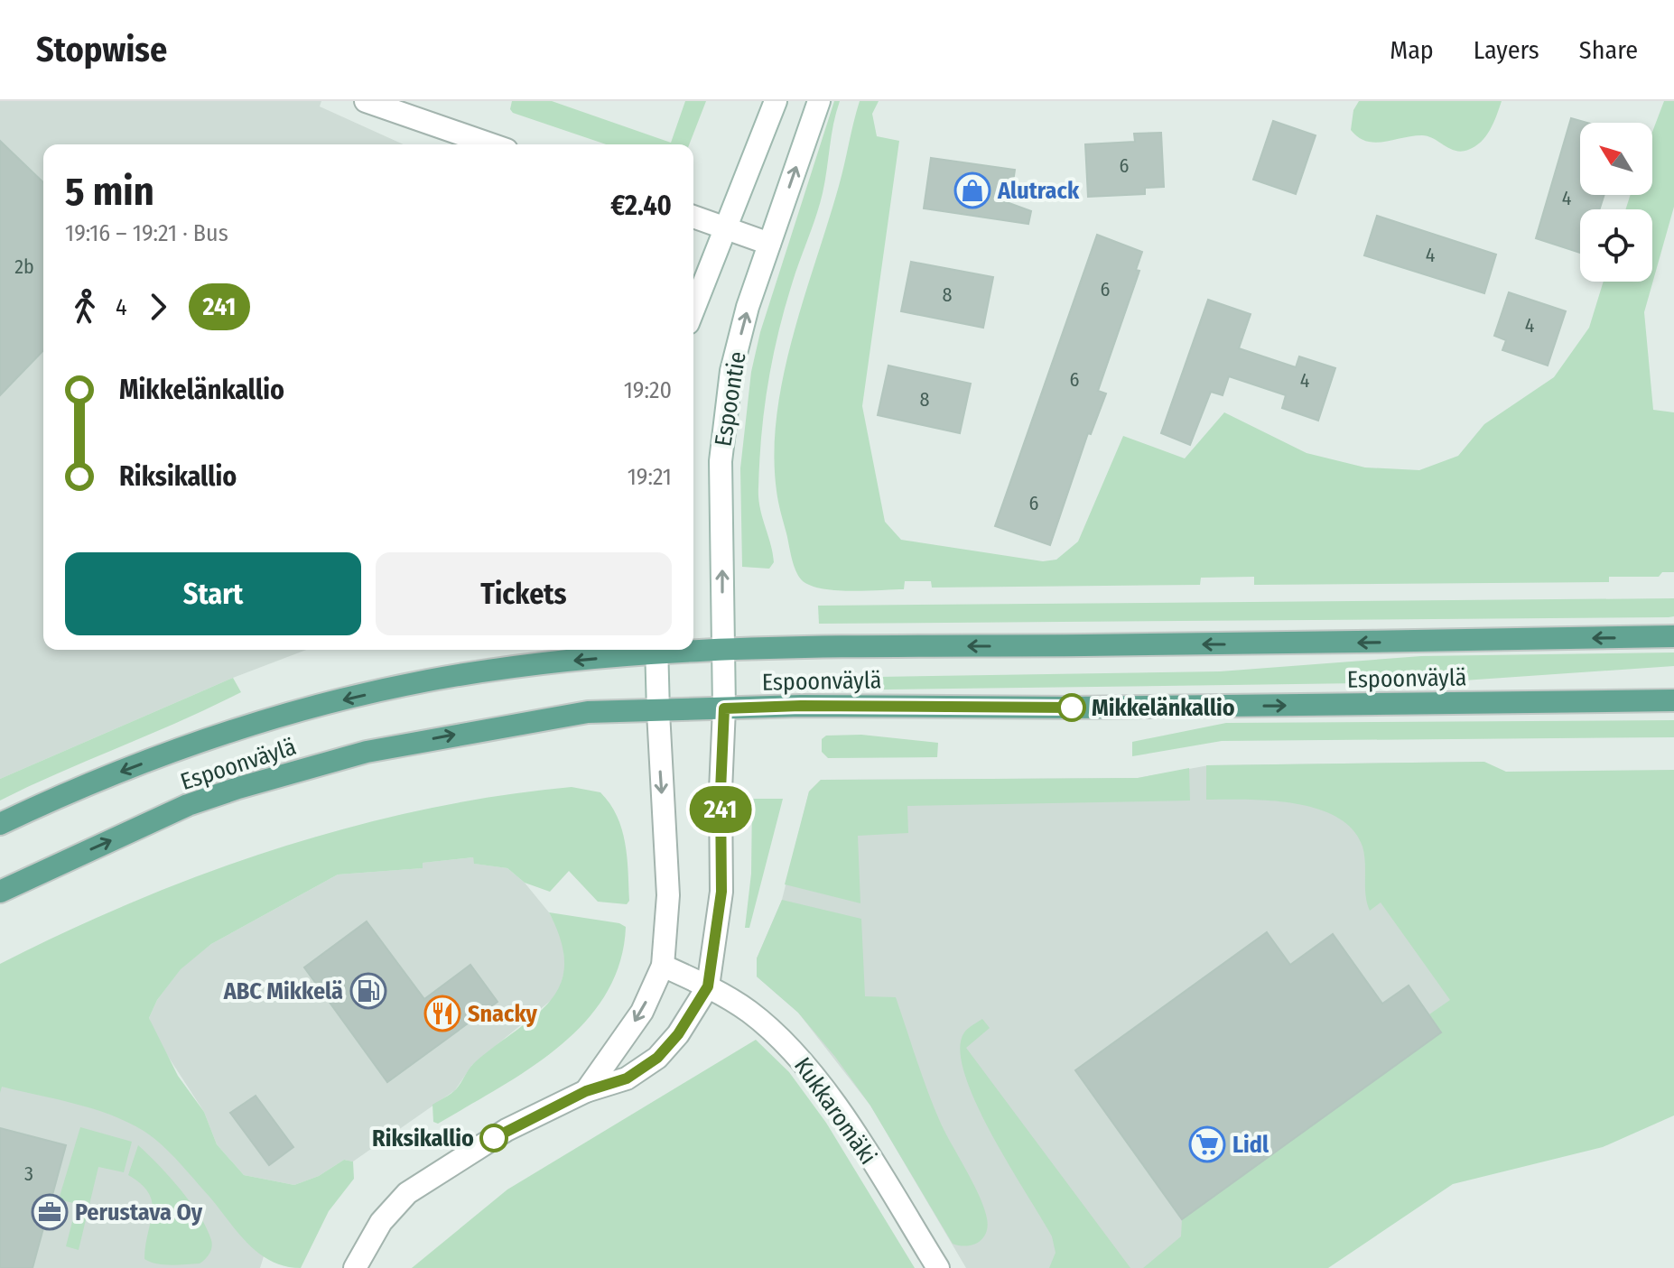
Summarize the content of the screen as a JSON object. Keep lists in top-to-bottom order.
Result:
{
  "streets": {
    "main road": ["Espoonväylä"],
    "street": ["Espoontie", "Kukkaromäki"]
  },
  "crossings": [
    ["Espoontie", "Espoonväylä"]
  ],
  "places": {
    "shop": ["Alutrack"],
    "other": ["Mikkelänkallio", "Riksikallio"],
    "fuel station": ["ABC Mikkelä"],
    "restaurant": ["Snacky"],
    "supermarket": ["Lidl"],
    "office": ["Perustava Oy"]
  },
  "lines": ["bus line 241"],
  "house_numbers": [
    "6",
    "4",
    "4",
    "2b",
    "6",
    "8",
    "4",
    "6",
    "4",
    "8",
    "6",
    "3"
  ],
  "north": "top left",
  "page": {
    "header": "Stopwise",
    "nav": ["Map", "Layers", "Share"],
    "on_map": "241",
    "heading": ["5 min", "19:16 – 19:21 · Bus", "€2.40"],
    "legs": ["4", "241"],
    "list": [
      {
        "name": "Mikkelänkallio",
        "value": "19:20"
      },
      {
        "name": "Riksikallio",
        "value": "19:21"
      }
    ],
    "buttons": ["Start", "Tickets"]
  }
}
